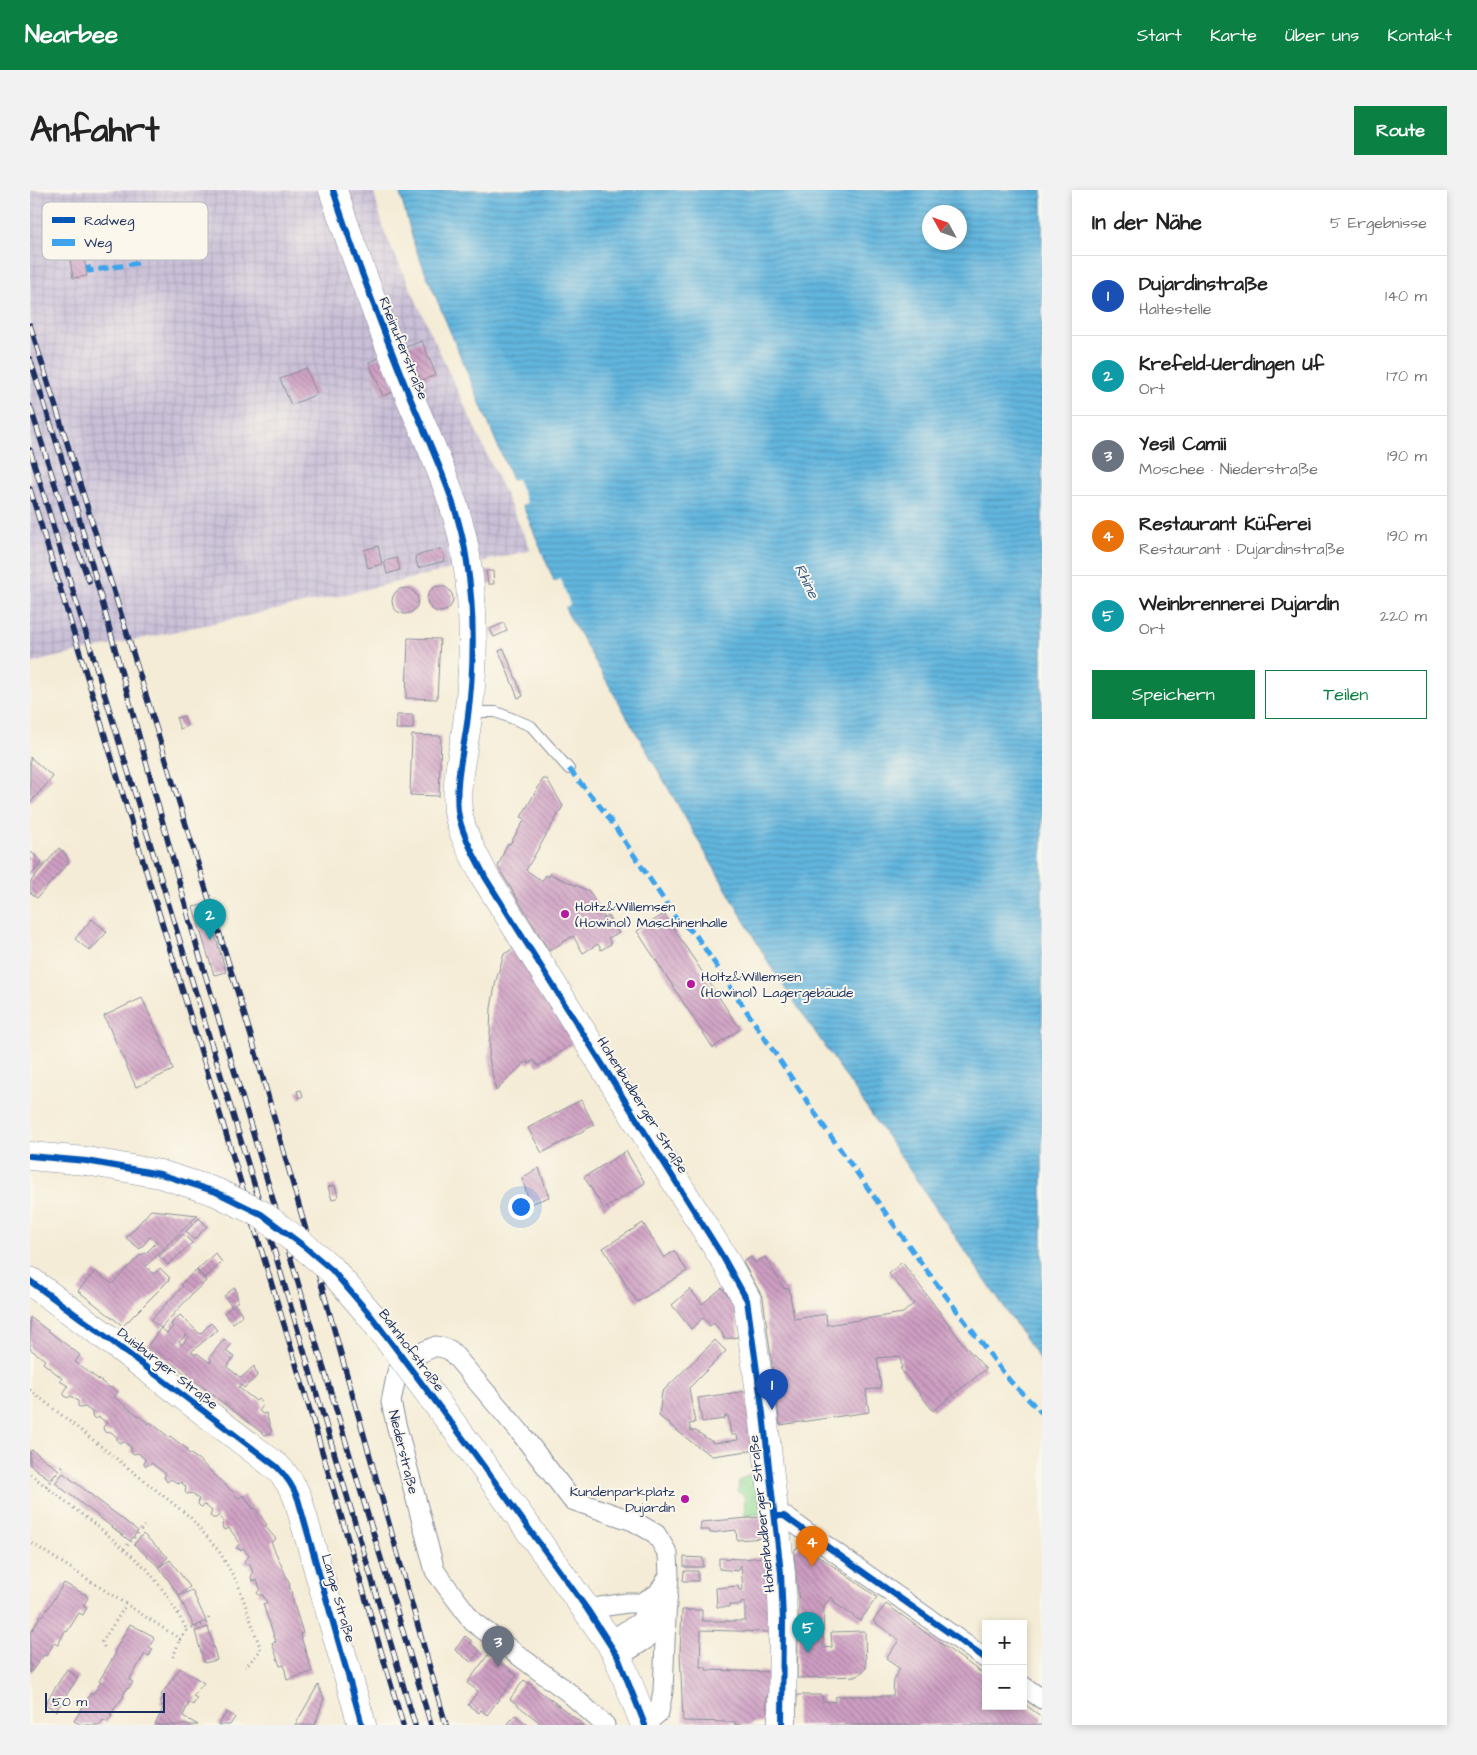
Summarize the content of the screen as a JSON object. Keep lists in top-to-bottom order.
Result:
{
  "streets": {
    "street": [
      "Rheinuferstraße",
      "Hohenbudberger Straße",
      "Bahnhofstraße",
      "Duisburger Straße",
      "Niederstraße",
      "Lange Straße"
    ]
  },
  "crossings": [
    ["Rheinuferstraße", "Hohenbudberger Straße"],
    ["Bahnhofstraße", "Niederstraße"],
    ["Duisburger Straße", "Lange Straße"]
  ],
  "water": ["Rhine"],
  "places": ["Holtz&Willemsen (Howinol) Maschinenhalle", "Holtz&Willemsen (Howinol) Lagergebäude", "Kundenparkplatz Dujardin"],
  "legend": ["Radweg", "Weg"],
  "scale_bar": "50 m",
  "north": "top left",
  "page": {
    "header": "Nearbee",
    "nav": [
      "Start",
      "Karte",
      "Über uns",
      "Kontakt"
    ],
    "title": "Anfahrt",
    "buttons": [
      "Route",
      ["Speichern", "Teilen"]
    ],
    "heading": ["In der Nähe", "5 Ergebnisse"],
    "list": [
      {
        "mark": "1",
        "name": "Dujardinstraße",
        "note": "Haltestelle",
        "value": "140 m"
      },
      {
        "mark": "2",
        "name": "Krefeld-Uerdingen Uf",
        "note": "Ort",
        "value": "170 m"
      },
      {
        "mark": "3",
        "name": "Yesil Camii",
        "note": "Moschee · Niederstraße",
        "value": "190 m"
      },
      {
        "mark": "4",
        "name": "Restaurant Küferei",
        "note": "Restaurant · Dujardinstraße",
        "value": "190 m"
      },
      {
        "mark": "5",
        "name": "Weinbrennerei Dujardin",
        "note": "Ort",
        "value": "220 m"
      }
    ],
    "pins": [
      "2",
      "1",
      "4",
      "5",
      "3"
    ],
    "map_buttons": ["+", "−"],
    "scale": "50 m"
  }
}
